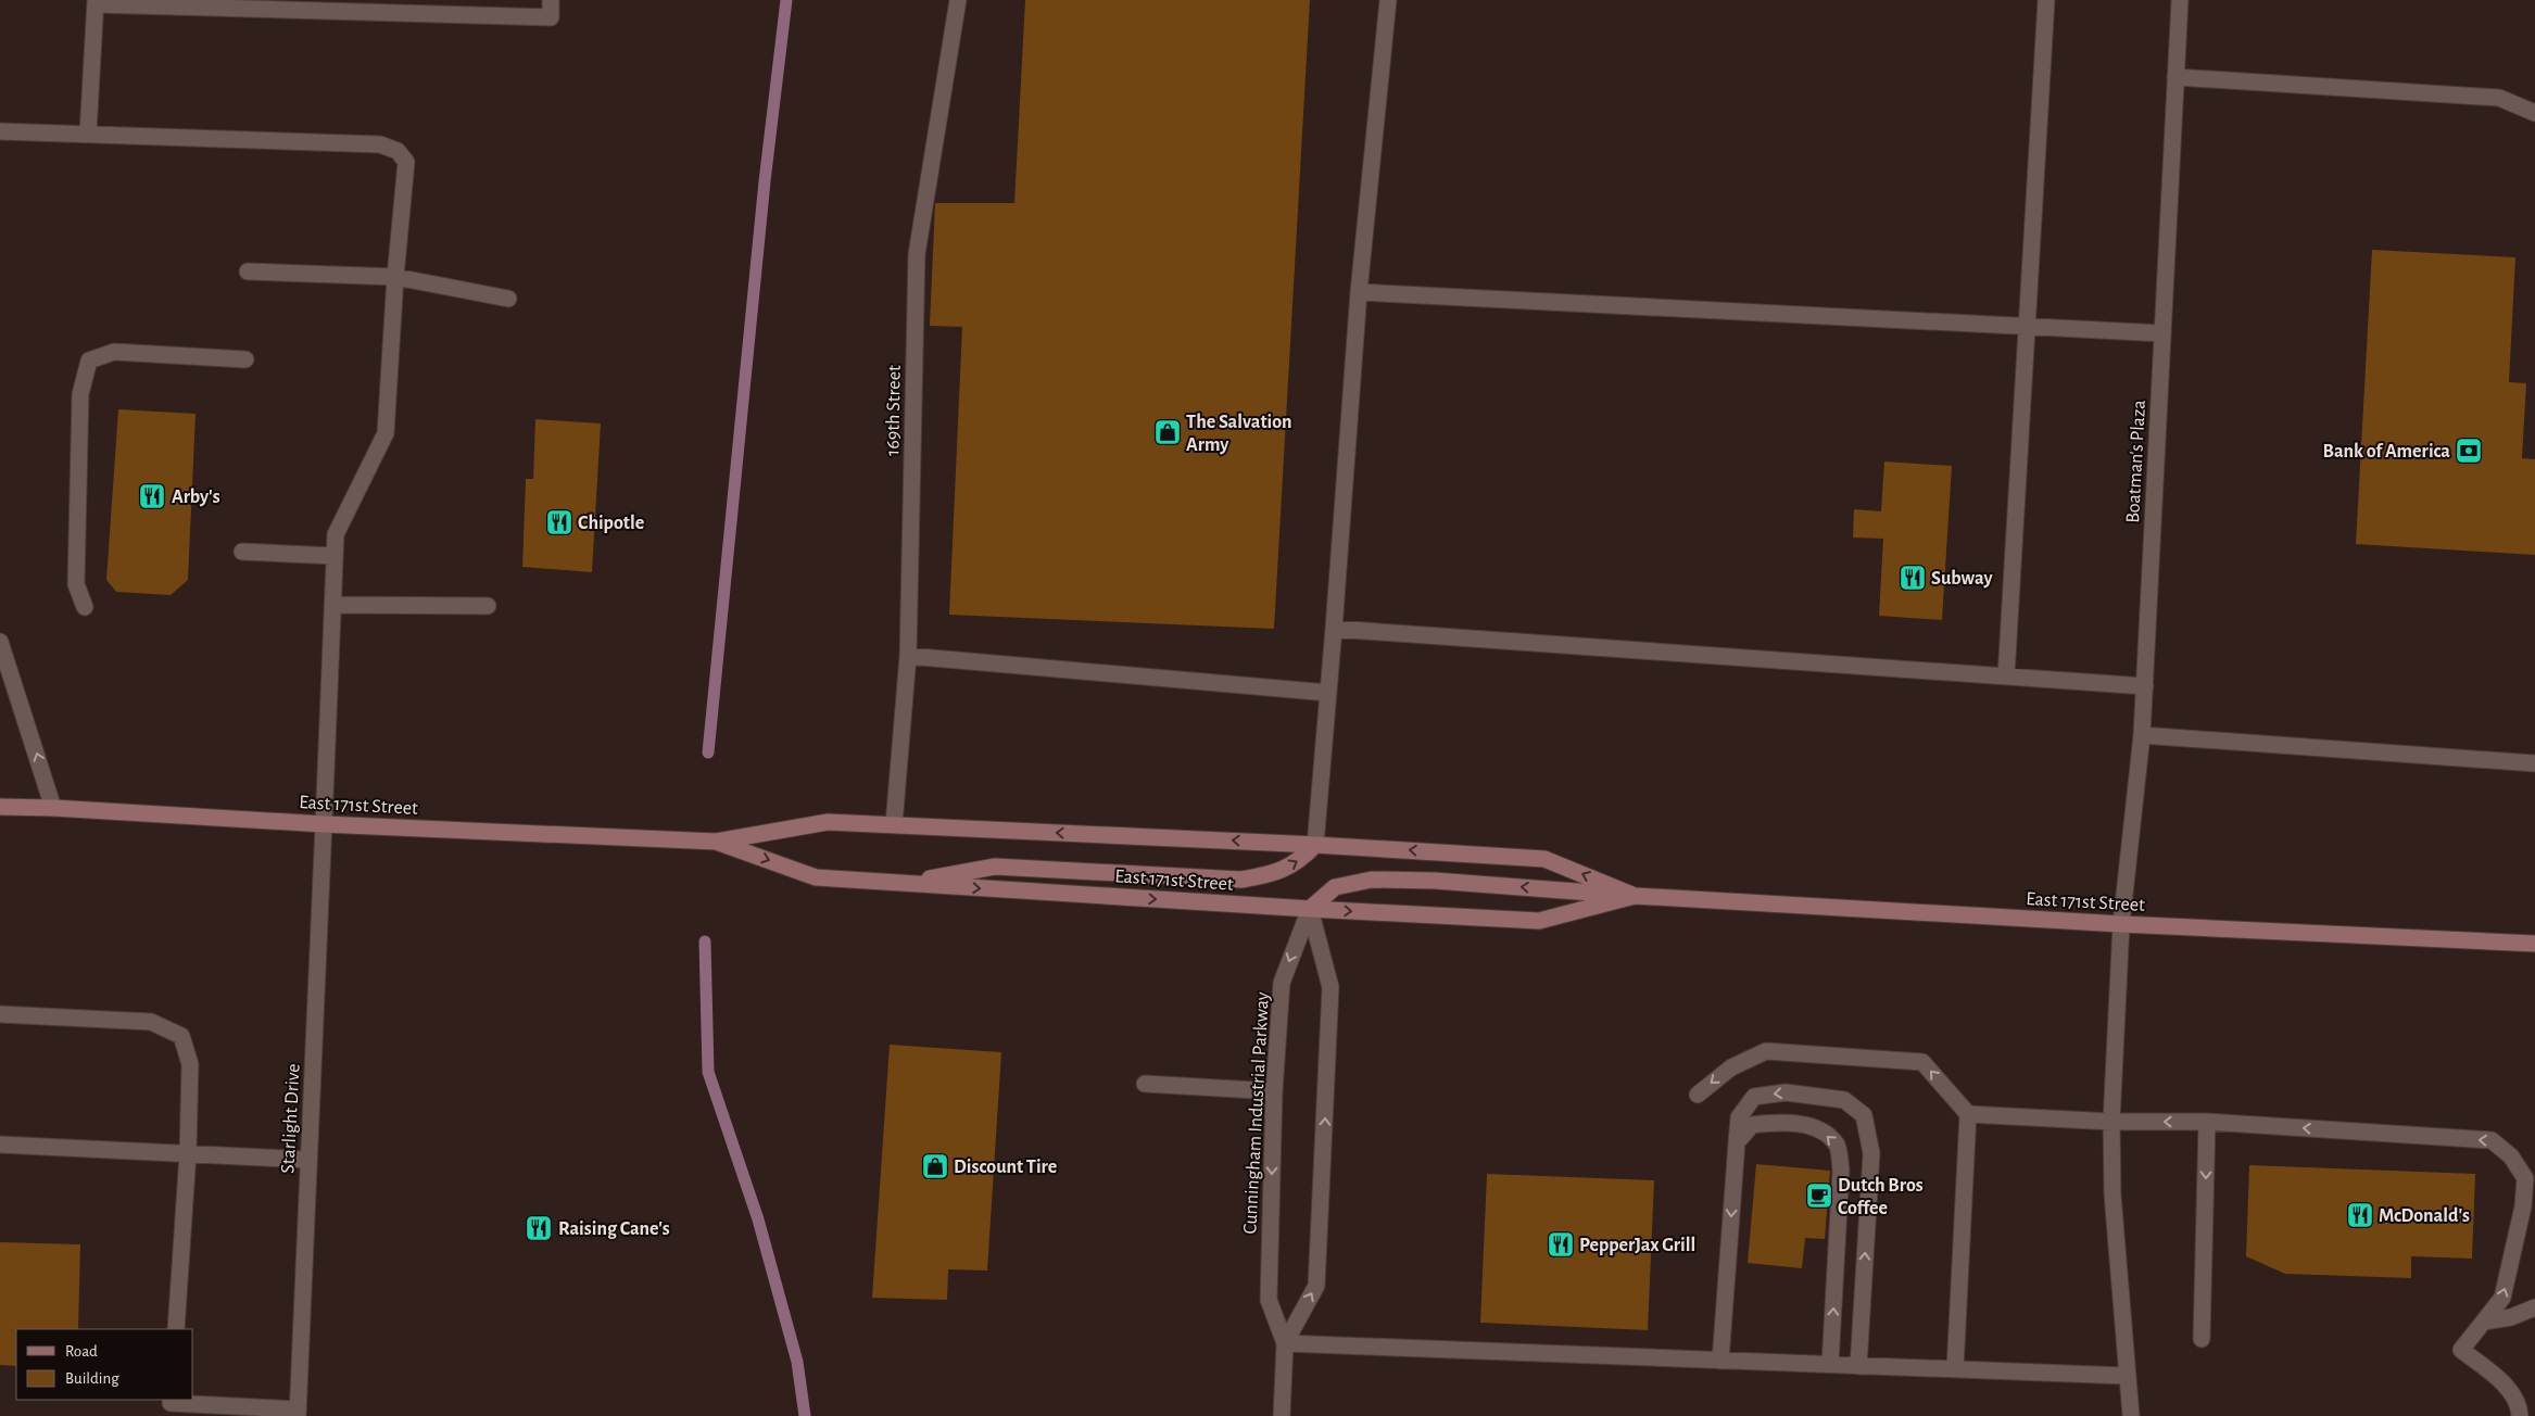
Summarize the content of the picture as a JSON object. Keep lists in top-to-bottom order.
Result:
{
  "streets": {
    "main road": ["East 171st Street"],
    "street": [
      "169th Street",
      "Boatman's Plaza",
      "Cunningham Industrial Parkway",
      "Starlight Drive"
    ]
  },
  "crossings": [
    ["169th Street", "East 171st Street"],
    ["Boatman's Plaza", "East 171st Street"],
    ["East 171st Street", "Cunningham Industrial Parkway"],
    ["East 171st Street", "Starlight Drive"]
  ],
  "places": {
    "shop": ["The Salvation Army", "Discount Tire"],
    "bank": ["Bank of America"],
    "restaurant": [
      "Arby's",
      "Chipotle",
      "Subway",
      "McDonald's",
      "Raising Cane's",
      "PepperJax Grill"
    ],
    "cafe": ["Dutch Bros Coffee"]
  },
  "legend": ["Road", "Building"]
}
